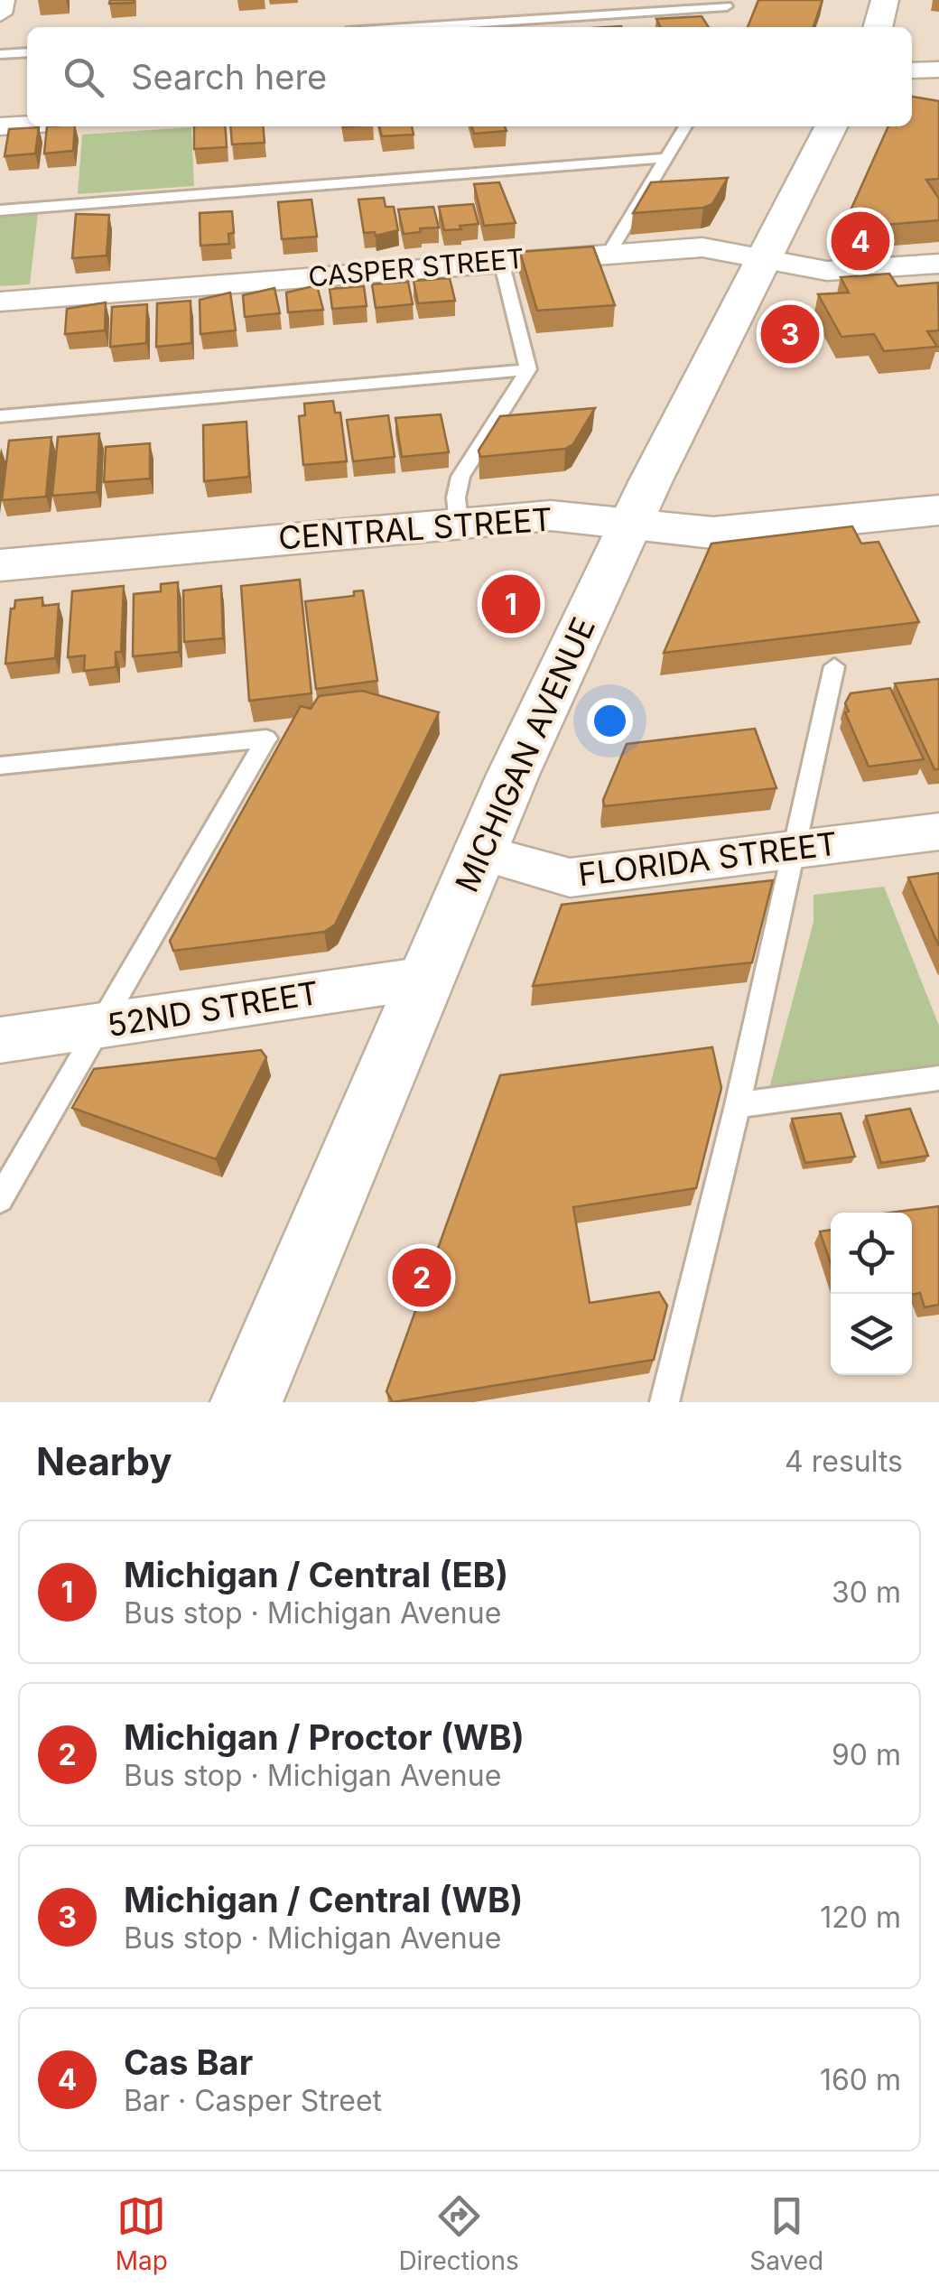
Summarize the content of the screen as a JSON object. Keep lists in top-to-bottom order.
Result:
{
  "streets": {
    "main road": ["CENTRAL STREET", "MICHIGAN AVENUE"],
    "street": ["CASPER STREET", "FLORIDA STREET", "52ND STREET"]
  },
  "crossings": [
    ["CASPER STREET", "MICHIGAN AVENUE"],
    ["CENTRAL STREET", "MICHIGAN AVENUE"],
    ["MICHIGAN AVENUE", "FLORIDA STREET"],
    ["MICHIGAN AVENUE", "52ND STREET"]
  ],
  "page": {
    "search": "Search here",
    "pins": [
      "4",
      "3",
      "1",
      "2"
    ],
    "heading": ["Nearby", "4 results"],
    "list": [
      {
        "mark": "1",
        "name": "Michigan / Central (EB)",
        "note": "Bus stop · Michigan Avenue",
        "value": "30 m"
      },
      {
        "mark": "2",
        "name": "Michigan / Proctor (WB)",
        "note": "Bus stop · Michigan Avenue",
        "value": "90 m"
      },
      {
        "mark": "3",
        "name": "Michigan / Central (WB)",
        "note": "Bus stop · Michigan Avenue",
        "value": "120 m"
      },
      {
        "mark": "4",
        "name": "Cas Bar",
        "note": "Bar · Casper Street",
        "value": "160 m"
      }
    ],
    "nav": ["Map", "Directions", "Saved"]
  }
}
